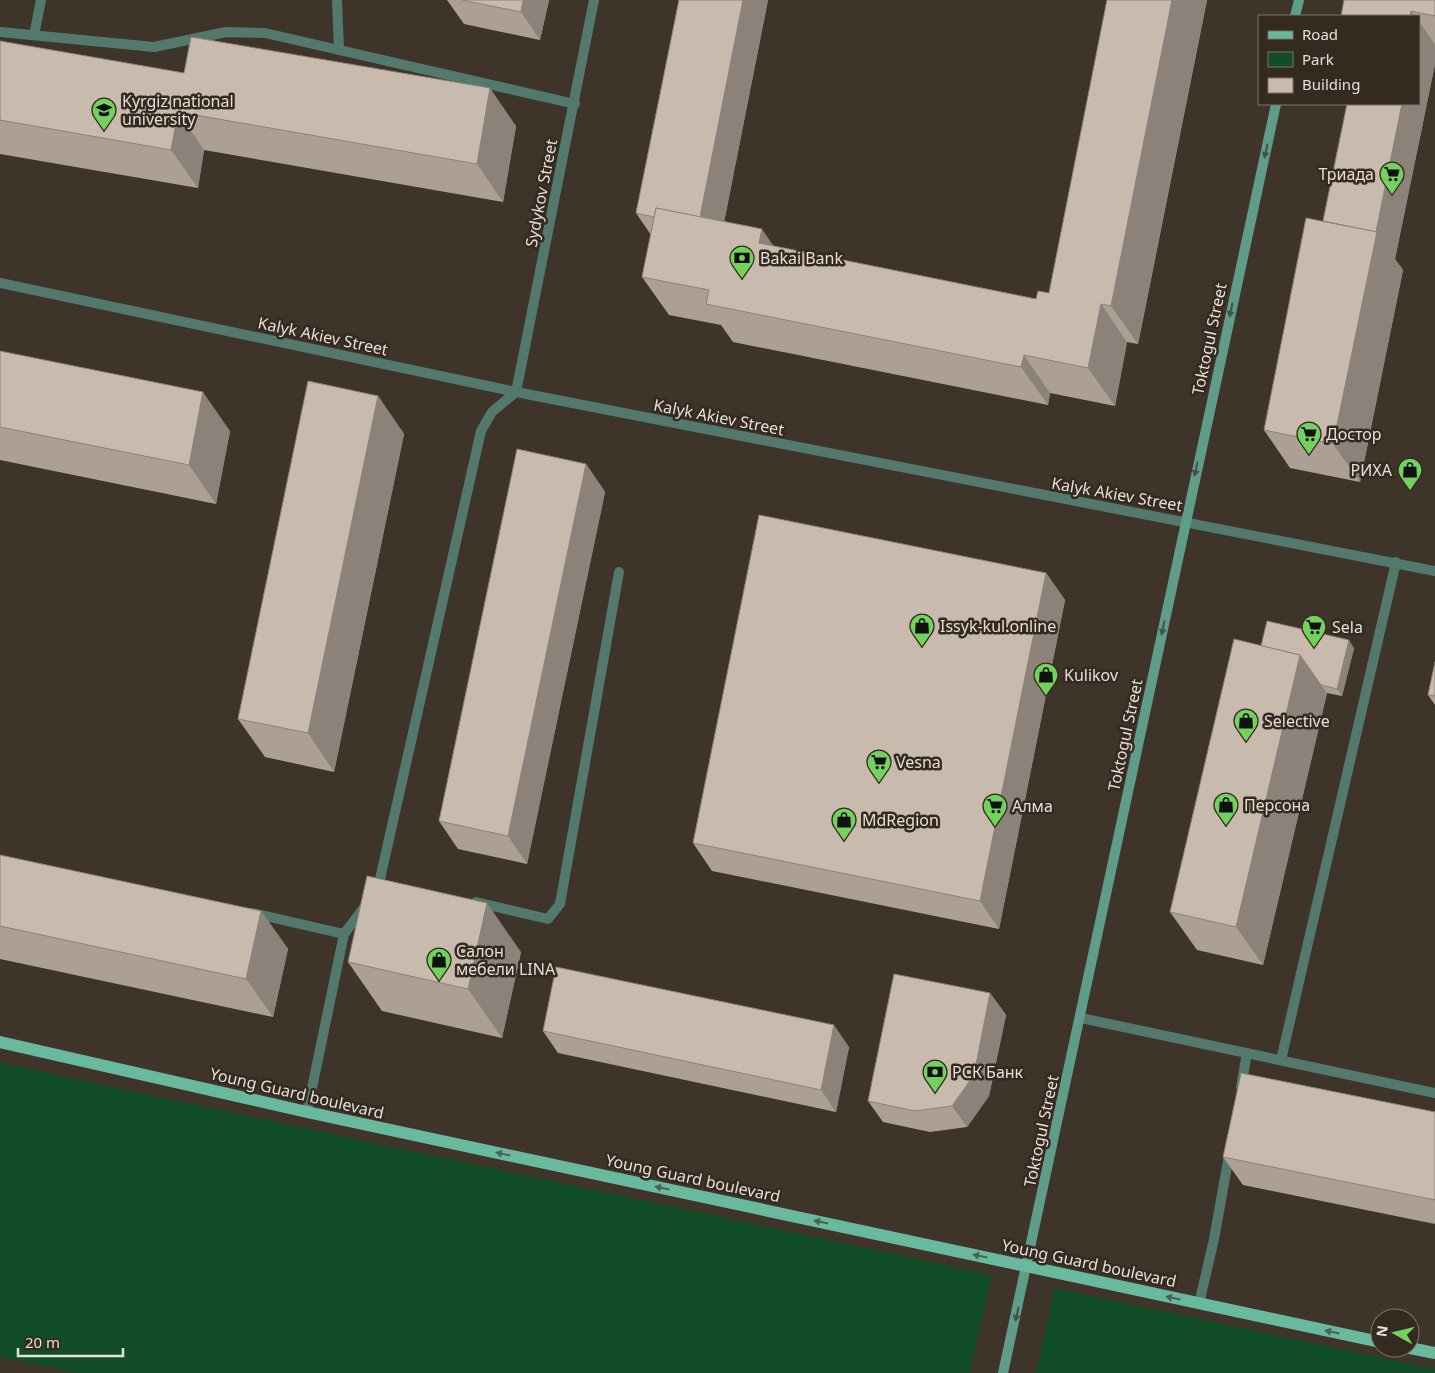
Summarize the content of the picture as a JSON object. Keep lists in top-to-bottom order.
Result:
{
  "streets": {
    "main road": ["Toktogul Street", "Young Guard boulevard"],
    "street": ["Sydykov Street", "Kalyk Akiev Street"]
  },
  "crossings": [
    ["Sydykov Street", "Kalyk Akiev Street"],
    ["Kalyk Akiev Street", "Toktogul Street"],
    ["Toktogul Street", "Young Guard boulevard"]
  ],
  "one_way": ["Toktogul Street", "Young Guard boulevard"],
  "places": {
    "school or university": ["Kyrgiz national university"],
    "supermarket": [
      "Триада",
      "Достор",
      "Sela",
      "Vesna",
      "Алма"
    ],
    "bank": ["Bakai Bank", "РСК Банк"],
    "shop": [
      "РИХА",
      "Issyk-kul.online",
      "Kulikov",
      "Selective",
      "Персона",
      "MdRegion",
      "Салон мебели LINA"
    ]
  },
  "legend": ["Road", "Park", "Building"],
  "scale_bar": "20 m",
  "north": "left"
}
